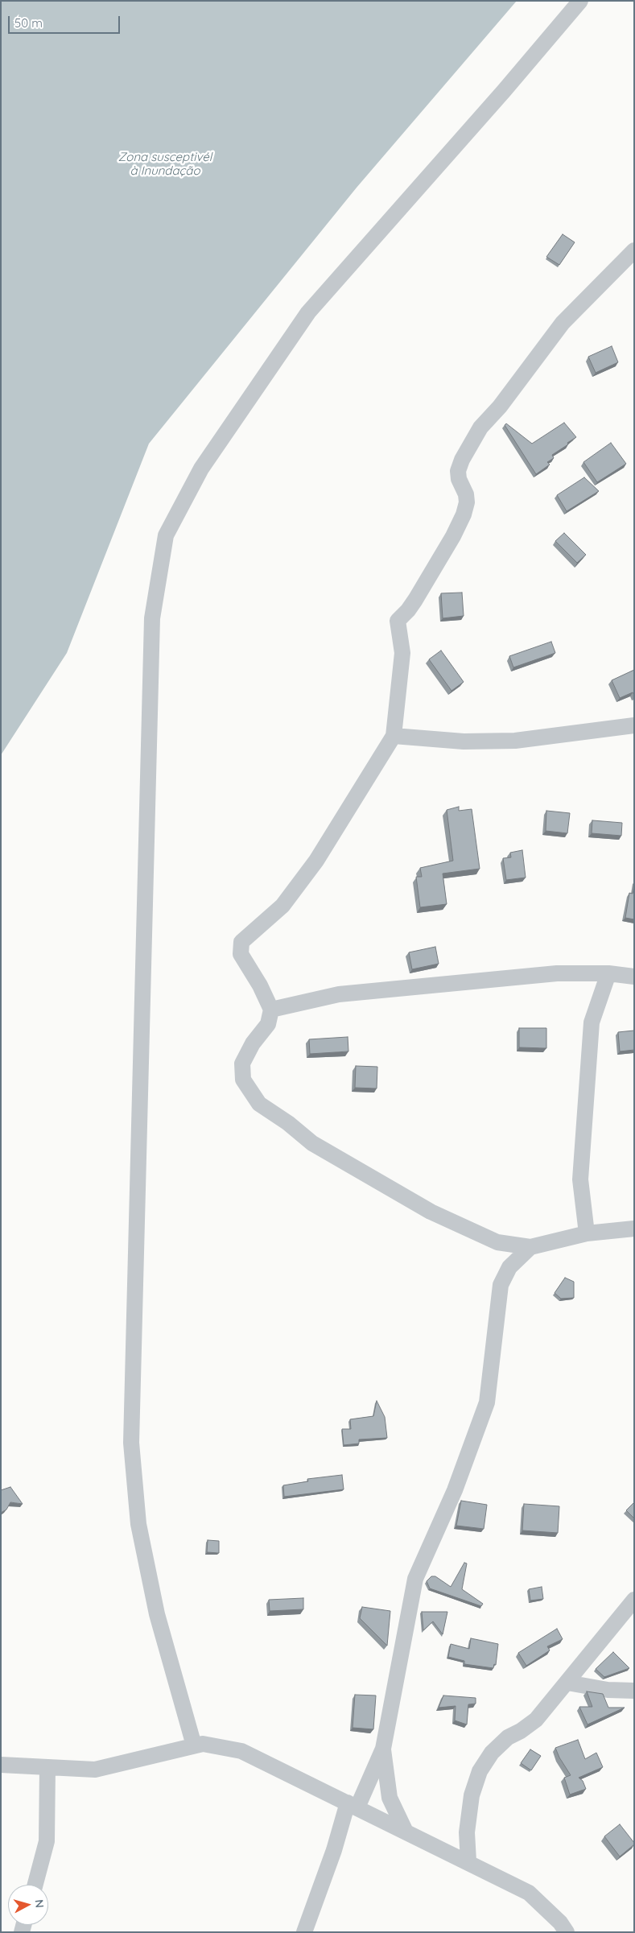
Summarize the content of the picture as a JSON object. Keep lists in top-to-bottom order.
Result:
{
  "water": ["Zona susceptivél à Inundação"],
  "scale_bar": "50 m",
  "north": "right"
}
